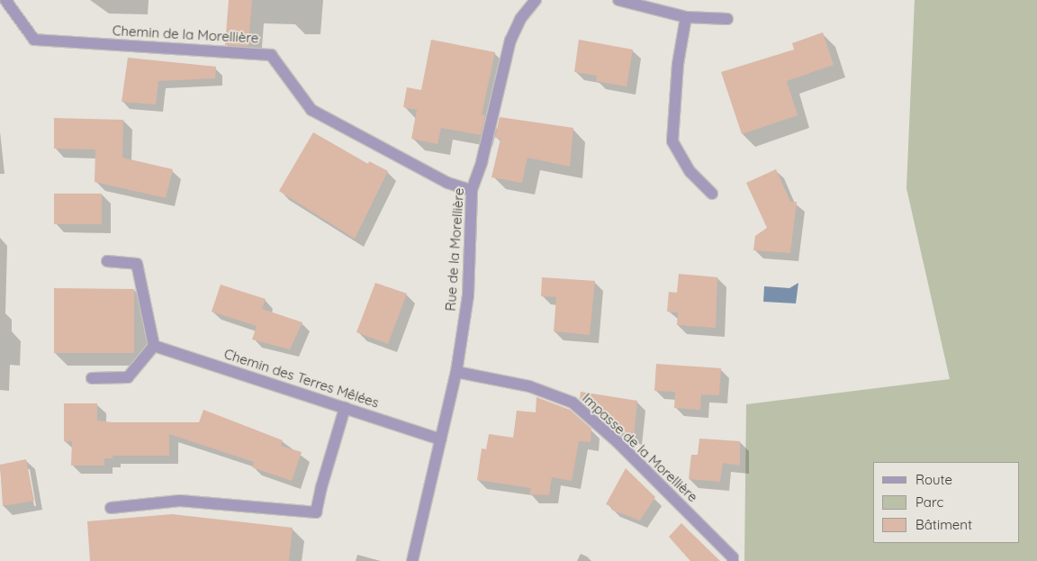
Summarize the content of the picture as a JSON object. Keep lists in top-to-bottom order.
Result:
{
  "streets": {
    "street": [
      "Chemin de la Morellière",
      "Rue de la Morellière",
      "Chemin des Terres Mêlées",
      "Impasse de la Morellière"
    ]
  },
  "crossings": [
    ["Chemin de la Morellière", "Rue de la Morellière"],
    ["Rue de la Morellière", "Chemin des Terres Mêlées"],
    ["Rue de la Morellière", "Impasse de la Morellière"]
  ],
  "legend": ["Route", "Parc", "Bâtiment"]
}
